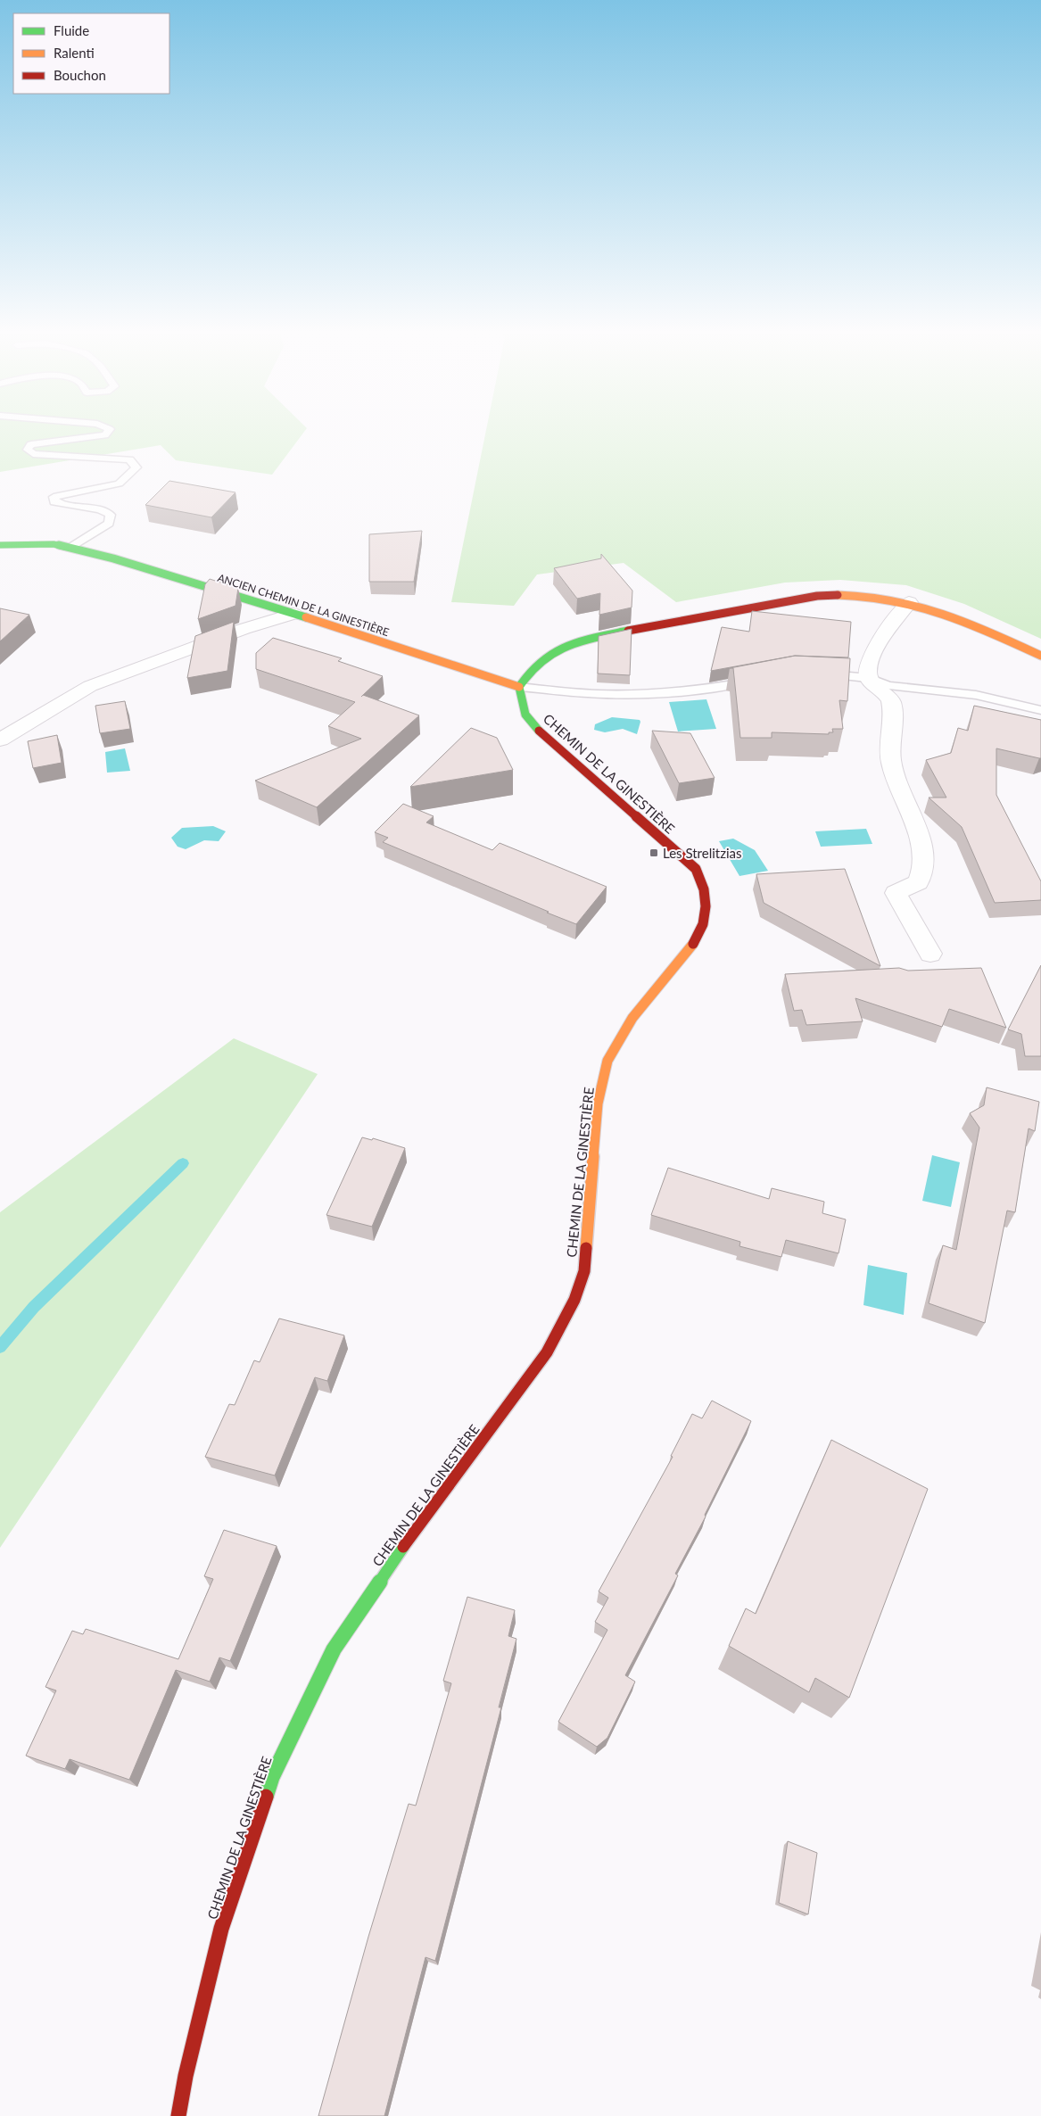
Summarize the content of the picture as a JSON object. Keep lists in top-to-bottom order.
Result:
{
  "streets": {
    "street": ["ANCIEN CHEMIN DE LA GINESTIÈRE", "CHEMIN DE LA GINESTIÈRE"]
  },
  "crossings": [
    ["ANCIEN CHEMIN DE LA GINESTIÈRE", "CHEMIN DE LA GINESTIÈRE"]
  ],
  "places": {
    "transit": ["Les Strelitzias"]
  },
  "legend": ["Fluide", "Ralenti", "Bouchon"]
}
